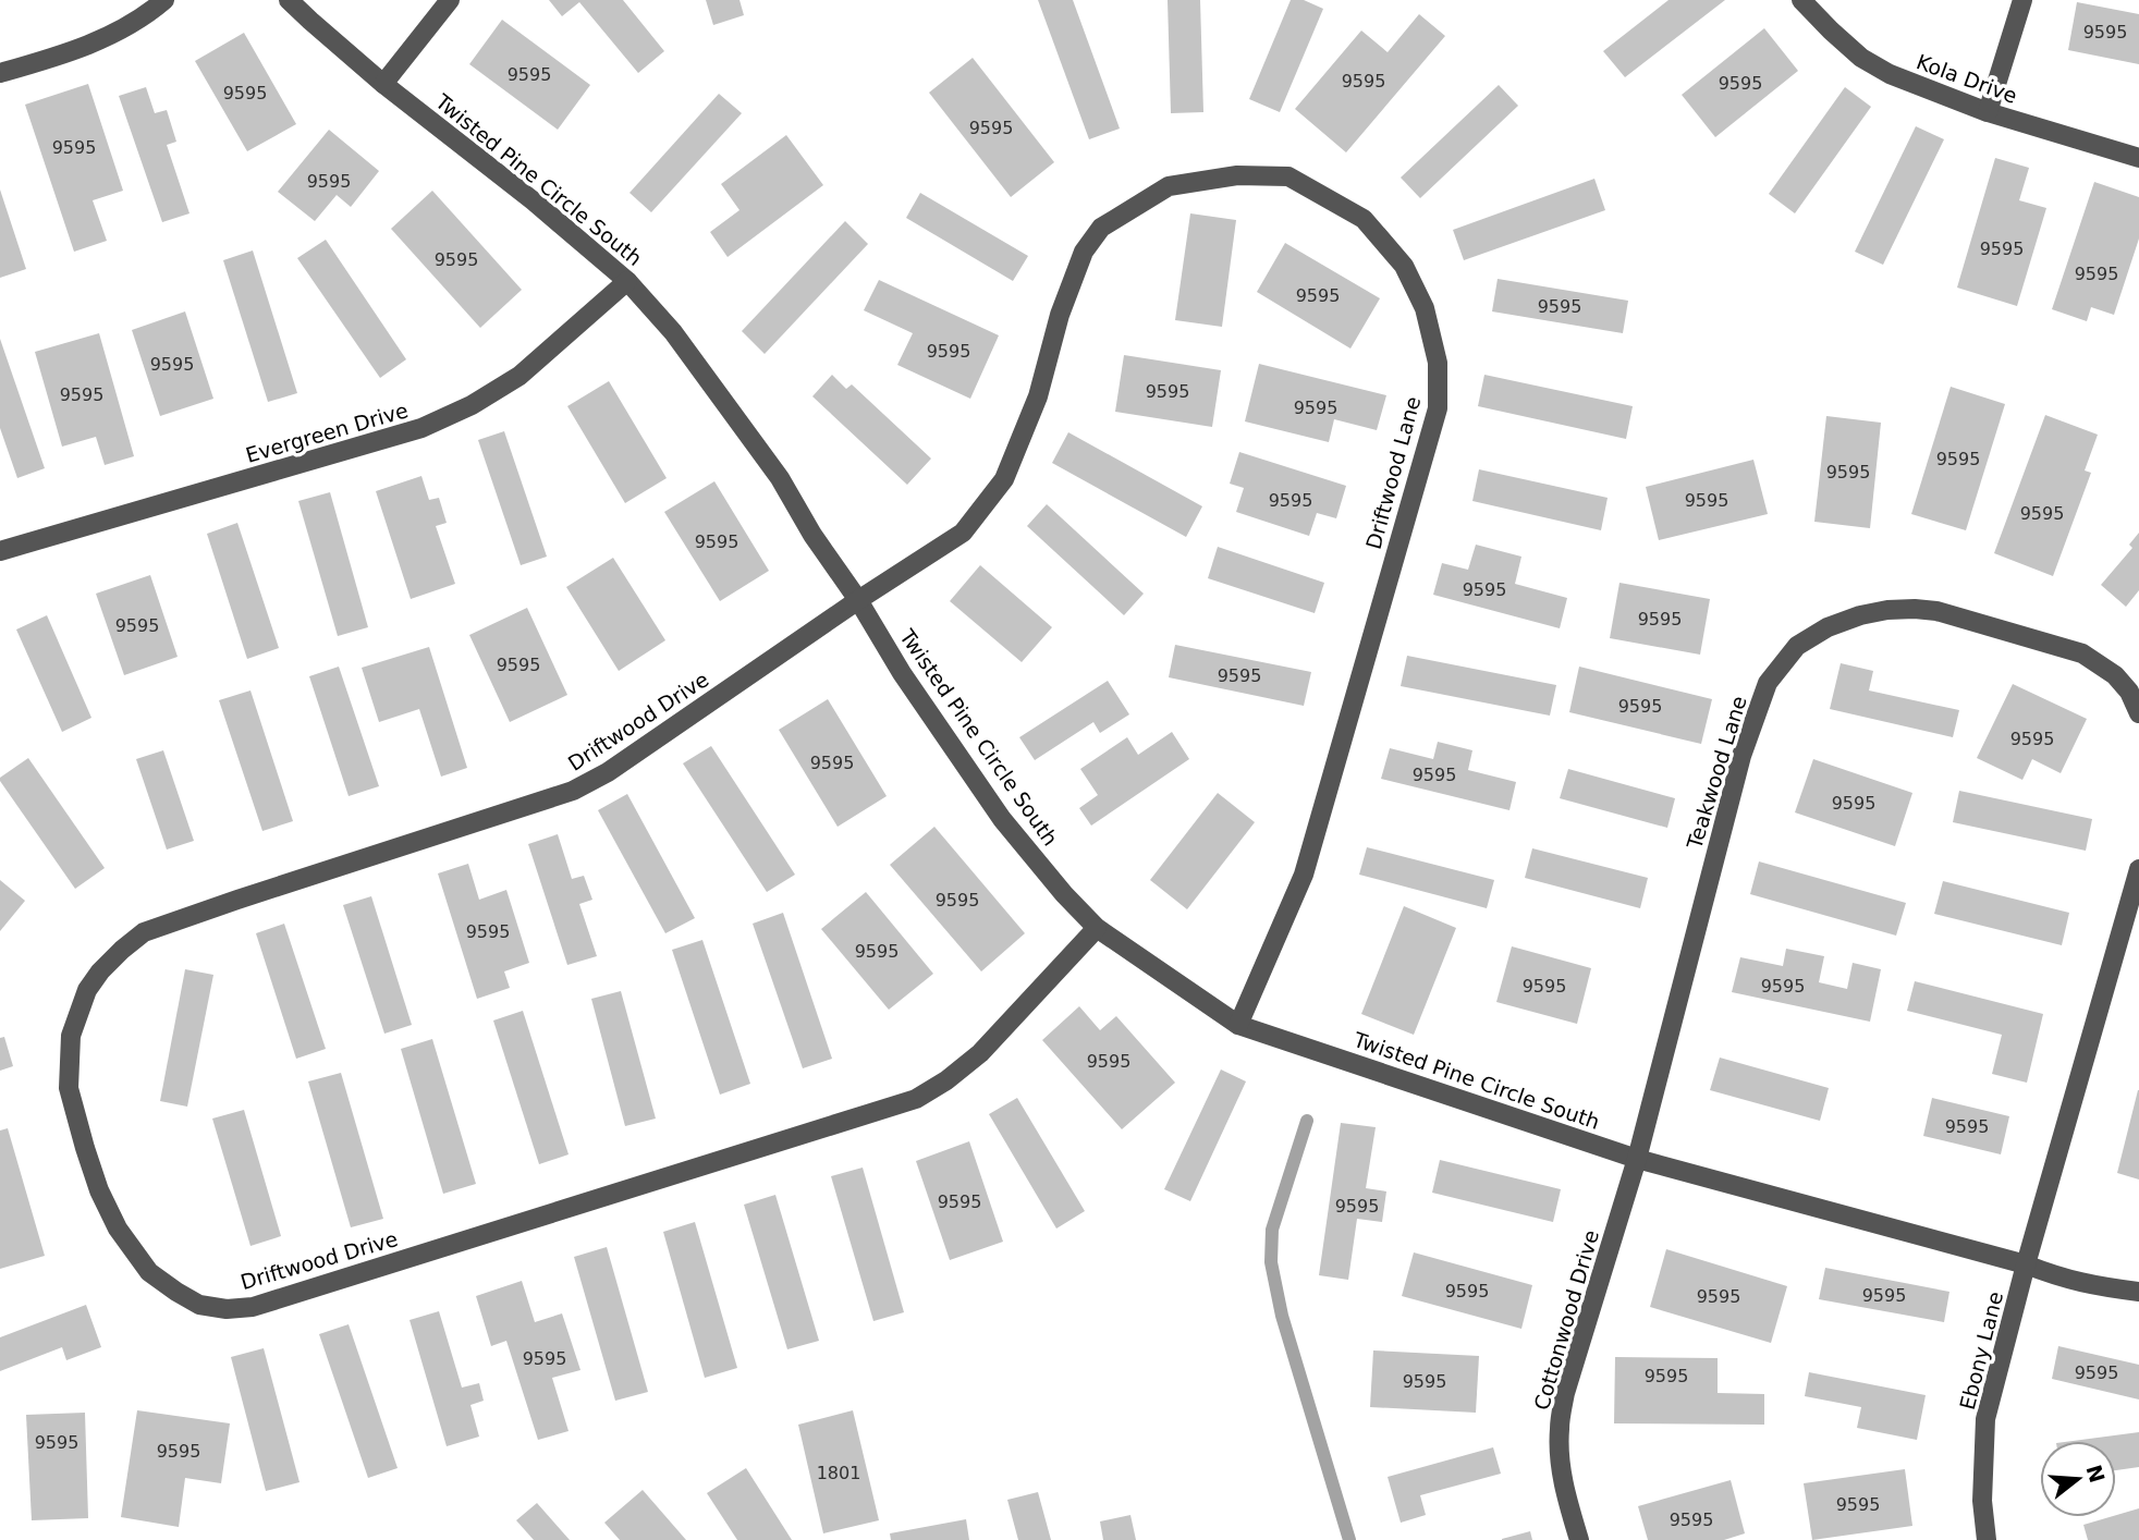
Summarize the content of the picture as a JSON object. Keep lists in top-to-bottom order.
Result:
{
  "streets": {
    "street": [
      "Kola Drive",
      "Twisted Pine Circle South",
      "Evergreen Drive",
      "Driftwood Lane",
      "Driftwood Drive",
      "Teakwood Lane",
      "Cottonwood Drive",
      "Ebony Lane"
    ]
  },
  "crossings": [
    ["Twisted Pine Circle South", "Evergreen Drive"],
    ["Twisted Pine Circle South", "Driftwood Lane"],
    ["Twisted Pine Circle South", "Driftwood Drive"],
    ["Twisted Pine Circle South", "Teakwood Lane"],
    ["Twisted Pine Circle South", "Cottonwood Drive"],
    ["Twisted Pine Circle South", "Ebony Lane"],
    ["Driftwood Lane", "Driftwood Drive"],
    ["Teakwood Lane", "Cottonwood Drive"]
  ],
  "house_numbers": [
    "9595",
    "9595",
    "9595",
    "9595",
    "9595",
    "9595",
    "9595",
    "9595",
    "9595",
    "9595",
    "9595",
    "9595",
    "9595",
    "9595",
    "9595",
    "9595",
    "9595",
    "9595",
    "9595",
    "9595",
    "9595",
    "9595",
    "9595",
    "9595",
    "9595",
    "9595",
    "9595",
    "9595",
    "9595",
    "9595",
    "9595",
    "9595",
    "9595",
    "9595",
    "9595",
    "9595",
    "9595",
    "9595",
    "9595",
    "9595",
    "9595",
    "9595",
    "9595",
    "9595",
    "9595",
    "9595",
    "9595",
    "9595",
    "9595",
    "9595",
    "9595",
    "9595",
    "1801",
    "9595",
    "9595"
  ],
  "north": "right"
}
